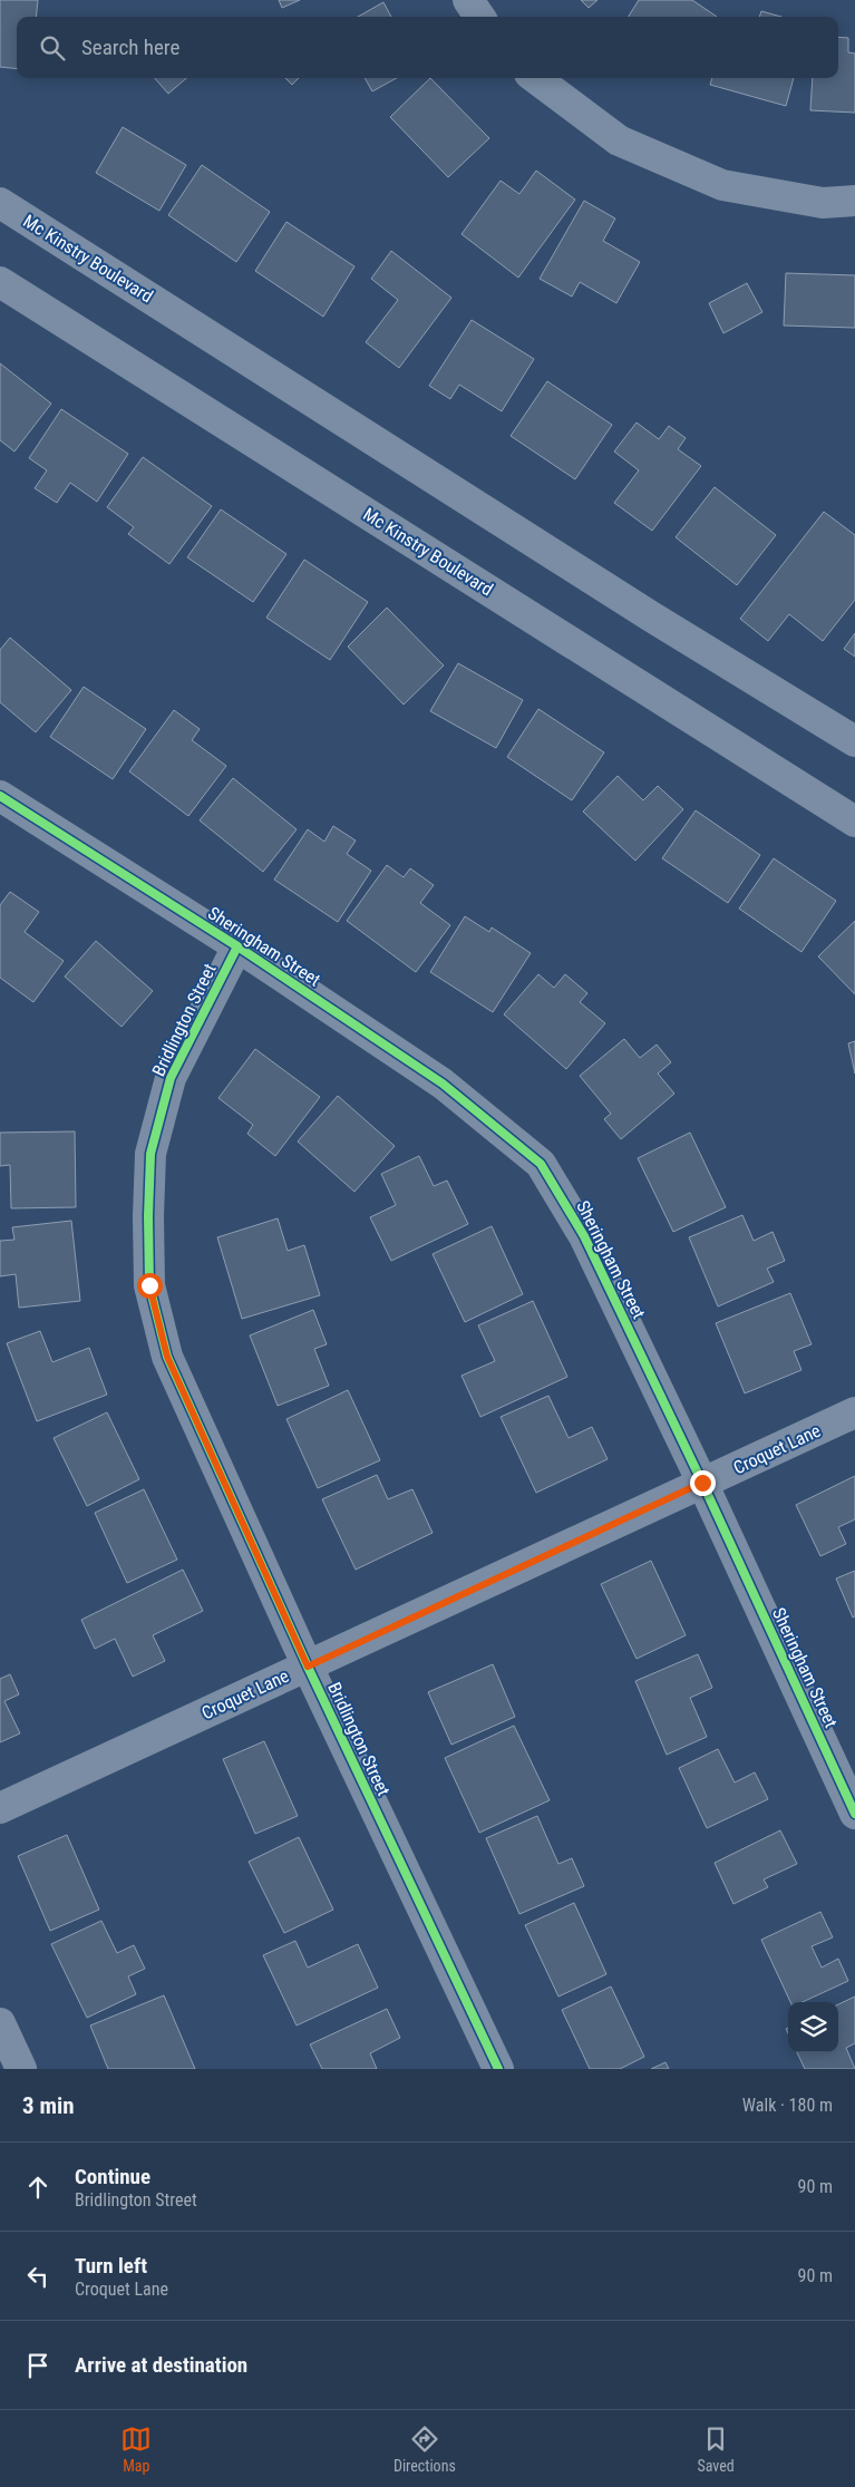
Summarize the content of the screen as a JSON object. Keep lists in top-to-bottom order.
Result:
{
  "streets": {
    "street": [
      "Mc Kinstry Boulevard",
      "Sheringham Street",
      "Bridlington Street",
      "Croquet Lane"
    ]
  },
  "crossings": [
    ["Sheringham Street", "Bridlington Street"],
    ["Sheringham Street", "Croquet Lane"],
    ["Bridlington Street", "Croquet Lane"]
  ],
  "page": {
    "search": "Search here",
    "heading": ["3 min", "Walk · 180 m"],
    "list": [
      ["Continue", "Bridlington Street", "90 m"],
      ["Turn left", "Croquet Lane", "90 m"],
      "Arrive at destination"
    ],
    "nav": ["Map", "Directions", "Saved"]
  }
}
